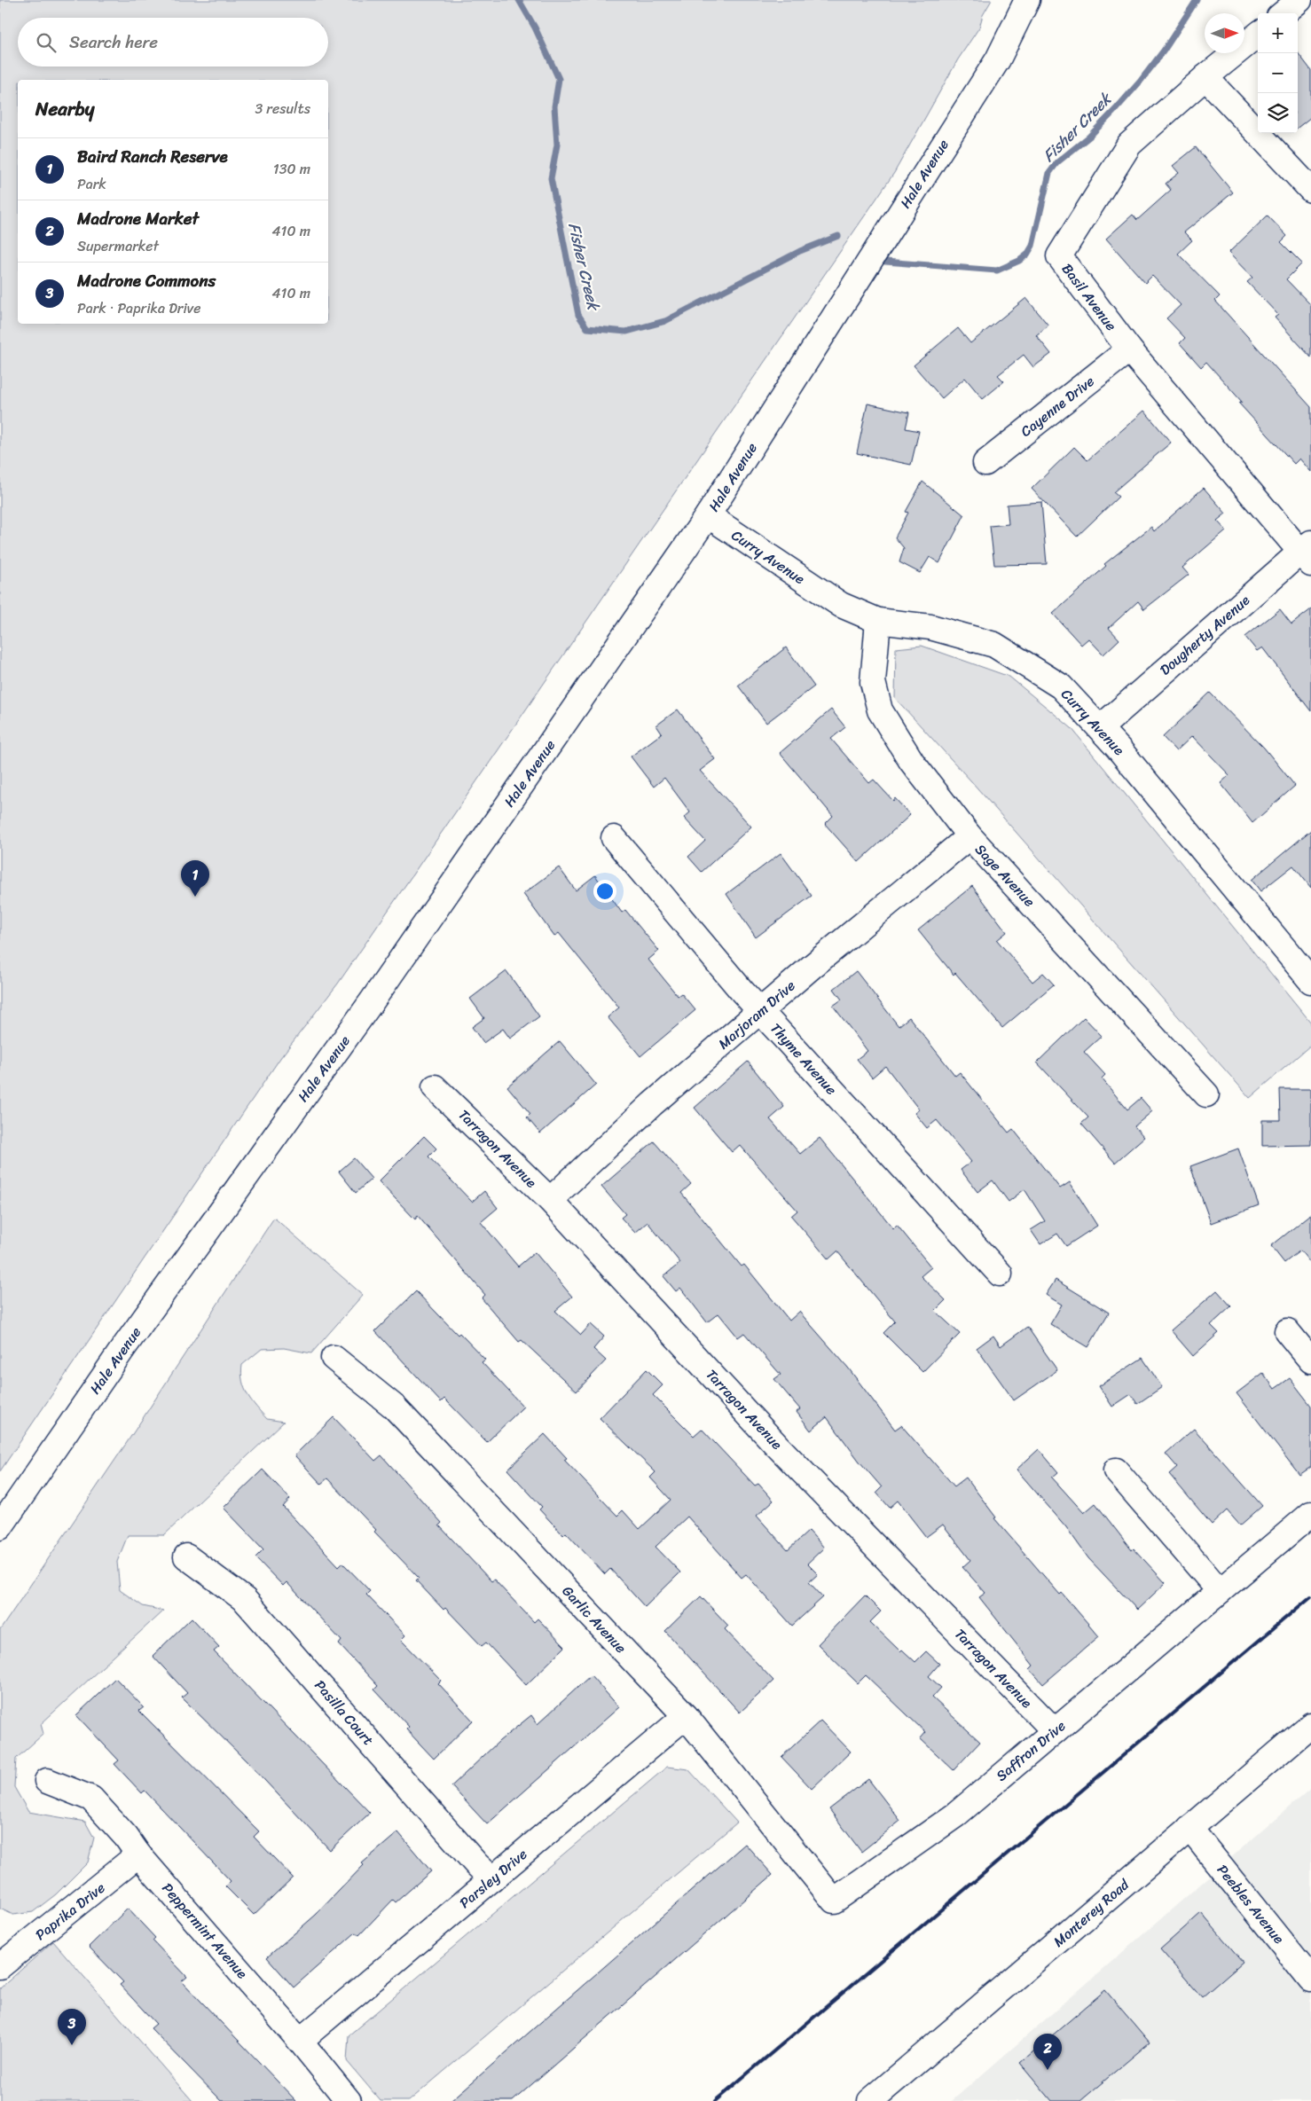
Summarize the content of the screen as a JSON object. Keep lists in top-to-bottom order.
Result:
{
  "streets": {
    "street": [
      "Hale Avenue",
      "Basil Avenue",
      "Cayenne Drive",
      "Curry Avenue",
      "Dougherty Avenue",
      "Sage Avenue",
      "Marjoram Drive",
      "Thyme Avenue",
      "Tarragon Avenue",
      "Garlic Avenue",
      "Pasilla Court",
      "Saffron Drive",
      "Parsley Drive",
      "Peebles Avenue",
      "Paprika Drive",
      "Monterey Road",
      "Peppermint Avenue"
    ]
  },
  "crossings": [
    ["Hale Avenue", "Curry Avenue"],
    ["Basil Avenue", "Cayenne Drive"],
    ["Basil Avenue", "Dougherty Avenue"],
    ["Curry Avenue", "Dougherty Avenue"],
    ["Curry Avenue", "Sage Avenue"],
    ["Sage Avenue", "Marjoram Drive"],
    ["Marjoram Drive", "Thyme Avenue"],
    ["Marjoram Drive", "Tarragon Avenue"],
    ["Tarragon Avenue", "Saffron Drive"],
    ["Garlic Avenue", "Saffron Drive"],
    ["Garlic Avenue", "Parsley Drive"],
    ["Pasilla Court", "Parsley Drive"],
    ["Parsley Drive", "Peppermint Avenue"],
    ["Peebles Avenue", "Monterey Road"],
    ["Paprika Drive", "Peppermint Avenue"]
  ],
  "water": ["Fisher Creek"],
  "north": "right",
  "page": {
    "map_buttons": ["+", "−"],
    "search": "Search here",
    "heading": ["Nearby", "3 results"],
    "list": [
      {
        "mark": "1",
        "name": "Baird Ranch Reserve",
        "note": "Park",
        "value": "130 m"
      },
      {
        "mark": "2",
        "name": "Madrone Market",
        "note": "Supermarket",
        "value": "410 m"
      },
      {
        "mark": "3",
        "name": "Madrone Commons",
        "note": "Park · Paprika Drive",
        "value": "410 m"
      }
    ],
    "pins": ["1", "3", "2"]
  }
}
